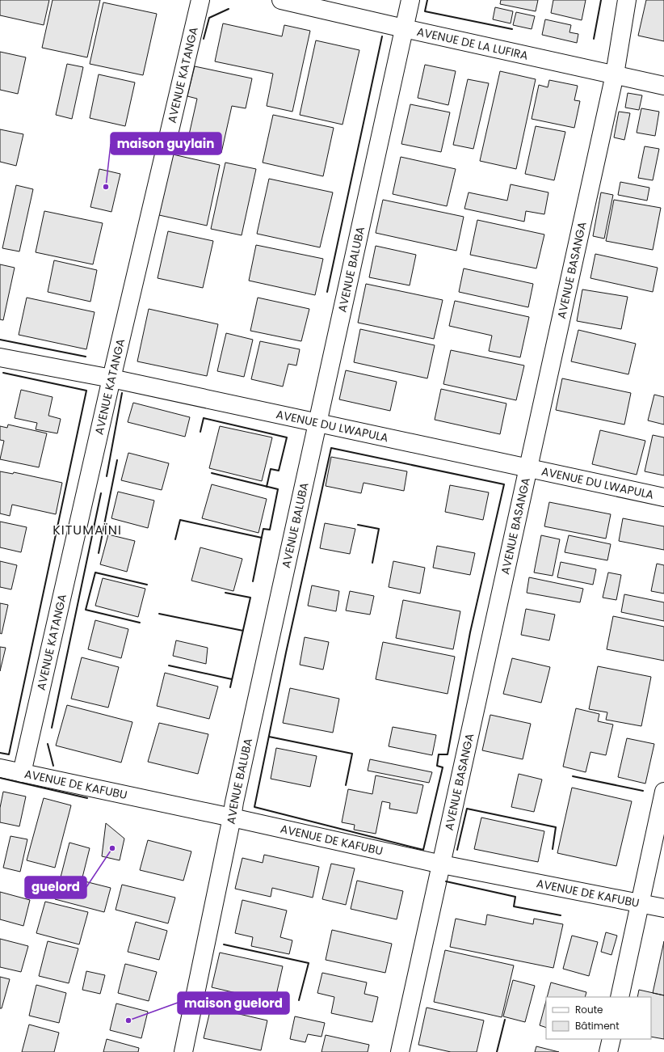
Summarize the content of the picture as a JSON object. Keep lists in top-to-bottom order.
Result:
{
  "streets": {
    "street": [
      "AVENUE DE LA LUFIRA",
      "AVENUE KATANGA",
      "AVENUE BALUBA",
      "AVENUE BASANGA",
      "AVENUE DU LWAPULA",
      "AVENUE DE KAFUBU"
    ]
  },
  "crossings": [
    ["AVENUE DE LA LUFIRA", "AVENUE BALUBA"],
    ["AVENUE DE LA LUFIRA", "AVENUE BASANGA"],
    ["AVENUE KATANGA", "AVENUE DU LWAPULA"],
    ["AVENUE KATANGA", "AVENUE DE KAFUBU"],
    ["AVENUE BALUBA", "AVENUE DU LWAPULA"],
    ["AVENUE BALUBA", "AVENUE DE KAFUBU"],
    ["AVENUE BASANGA", "AVENUE DU LWAPULA"],
    ["AVENUE BASANGA", "AVENUE DE KAFUBU"]
  ],
  "districts": ["KITUMAÏNI"],
  "places": ["maison guylain", "guelord", "maison guelord"],
  "legend": ["Route", "Bâtiment"]
}
